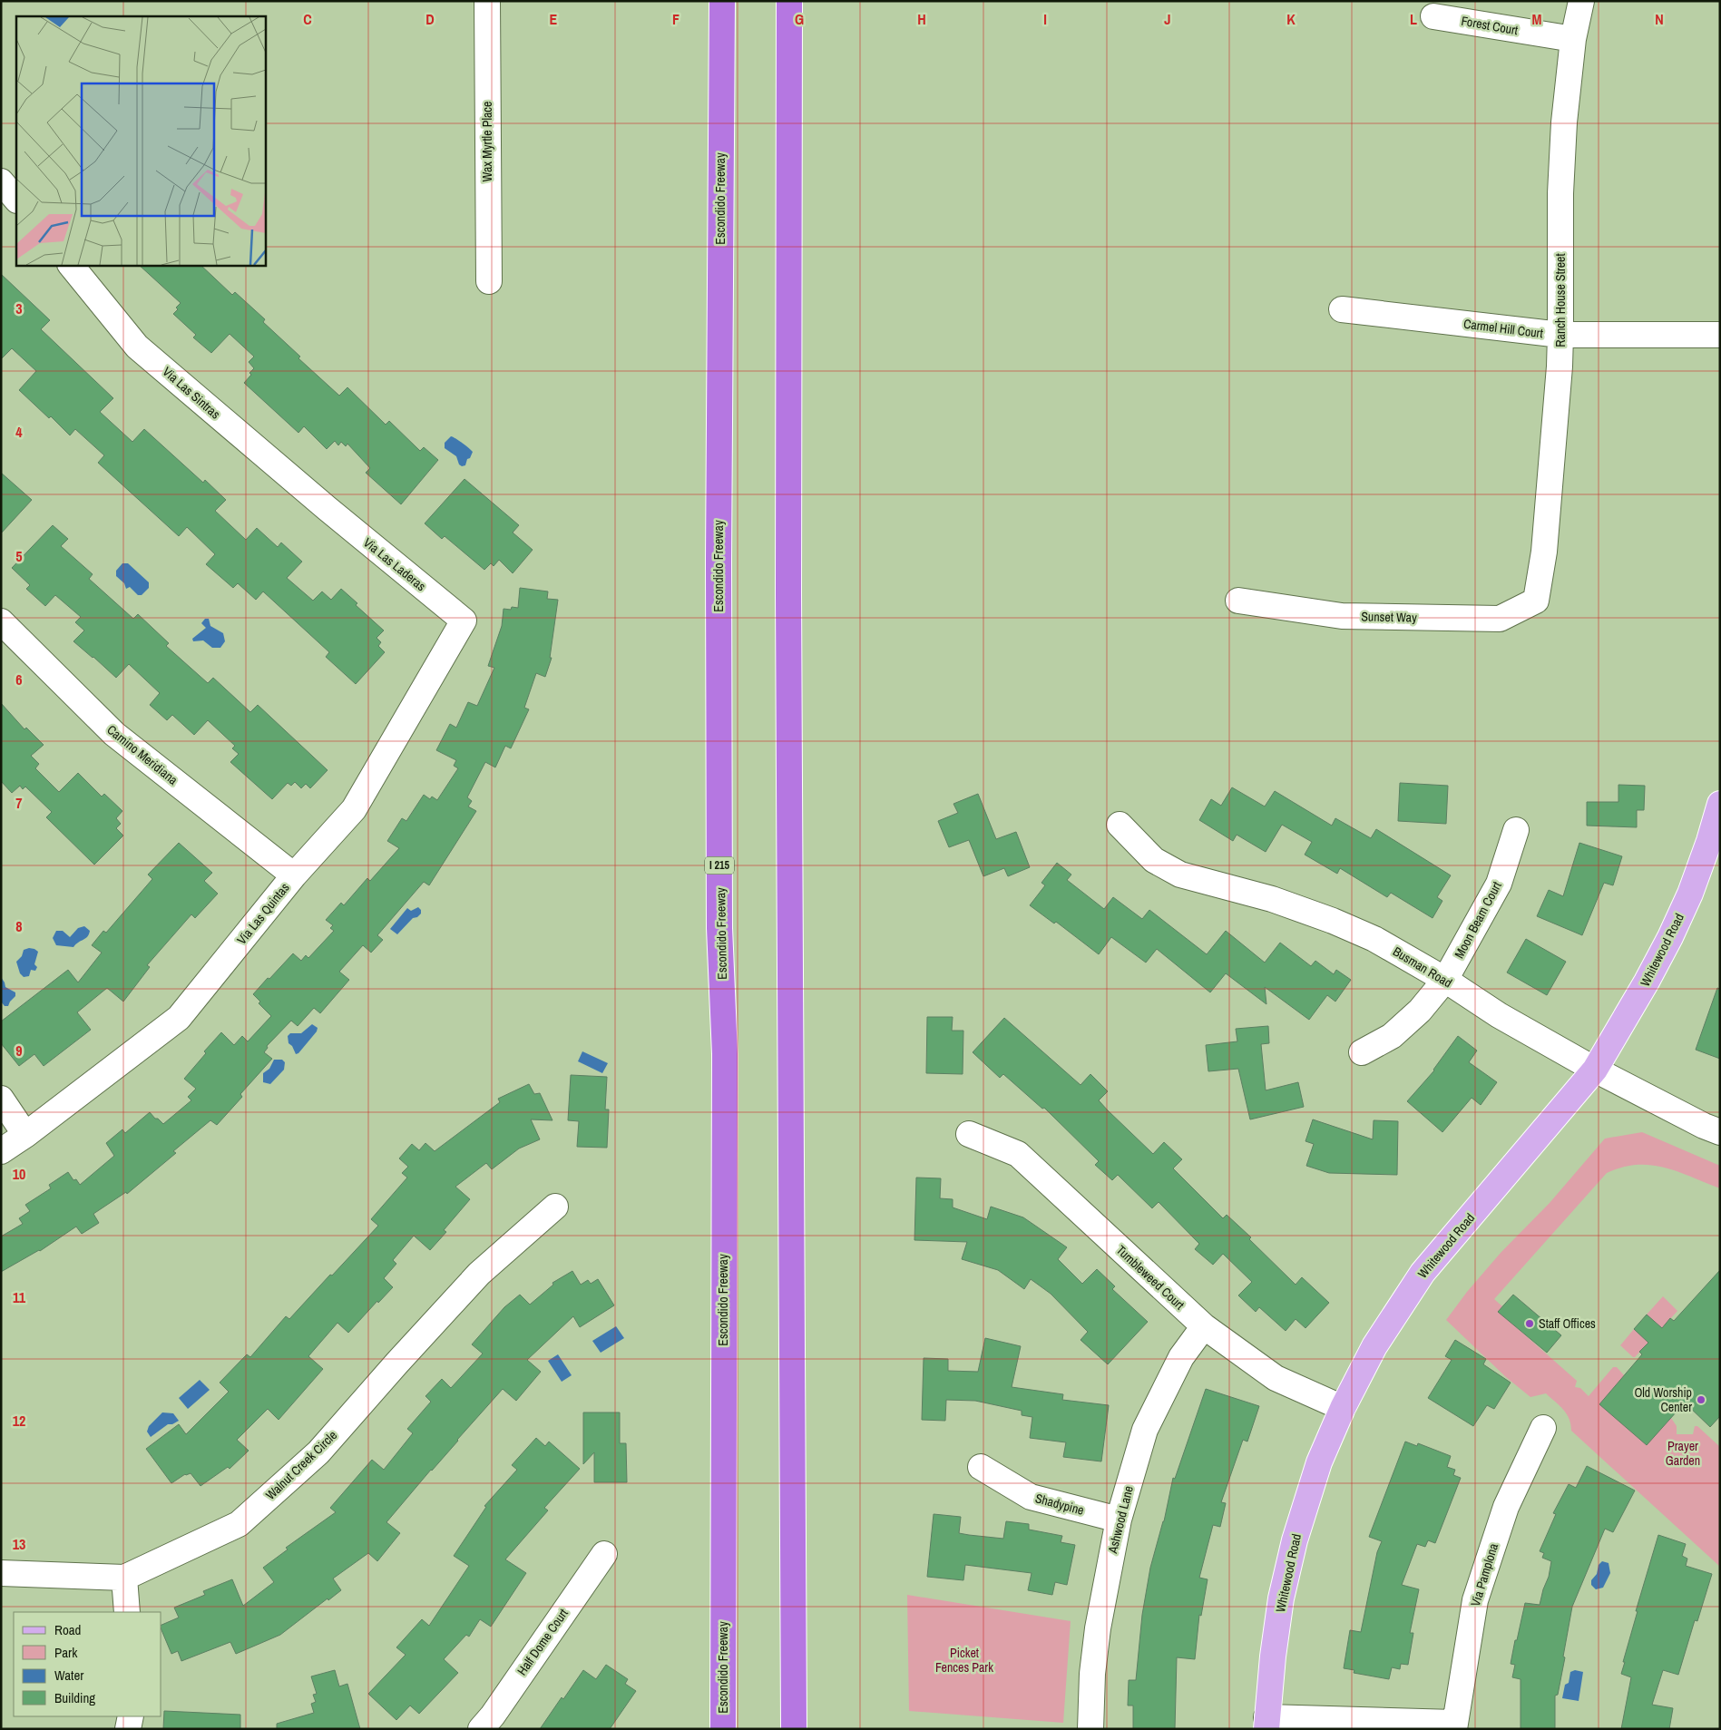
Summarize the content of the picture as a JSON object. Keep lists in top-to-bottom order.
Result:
{
  "streets": {
    "highway": ["Escondido Freeway", "I 215"],
    "main road": ["Whitewood Road"],
    "street": [
      "Forest Court",
      "Wax Myrtle Place",
      "Ranch House Street",
      "Carmel Hill Court",
      "Via Las Sintras",
      "Via Las Laderas",
      "Sunset Way",
      "Camino Meridiana",
      "Via Las Quintas",
      "Moon Beam Court",
      "Busman Road",
      "Tumbleweed Court",
      "Walnut Creek Circle",
      "Shadypine",
      "Ashwood Lane",
      "Via Pamplona",
      "Half Dome Court"
    ]
  },
  "crossings": [
    ["Forest Court", "Ranch House Street"],
    ["Ranch House Street", "Carmel Hill Court"],
    ["Ranch House Street", "Sunset Way"],
    ["Via Las Sintras", "Via Las Laderas"],
    ["Via Las Laderas", "Via Las Quintas"],
    ["Camino Meridiana", "Via Las Quintas"],
    ["Moon Beam Court", "Busman Road"],
    ["Whitewood Road", "Busman Road"],
    ["Whitewood Road", "Tumbleweed Court"],
    ["Tumbleweed Court", "Ashwood Lane"],
    ["Shadypine", "Ashwood Lane"]
  ],
  "parks": ["Prayer Garden", "Picket Fences Park"],
  "places": ["Staff Offices", "Old Worship Center"],
  "legend": [
    "Road",
    "Park",
    "Water",
    "Building"
  ],
  "grid": {
    "columns": [
      "C",
      "D",
      "E",
      "F",
      "G",
      "H",
      "I",
      "J",
      "K",
      "L",
      "M",
      "N"
    ],
    "rows": [
      "3",
      "4",
      "5",
      "6",
      "7",
      "8",
      "9",
      "10",
      "11",
      "12",
      "13"
    ]
  }
}
